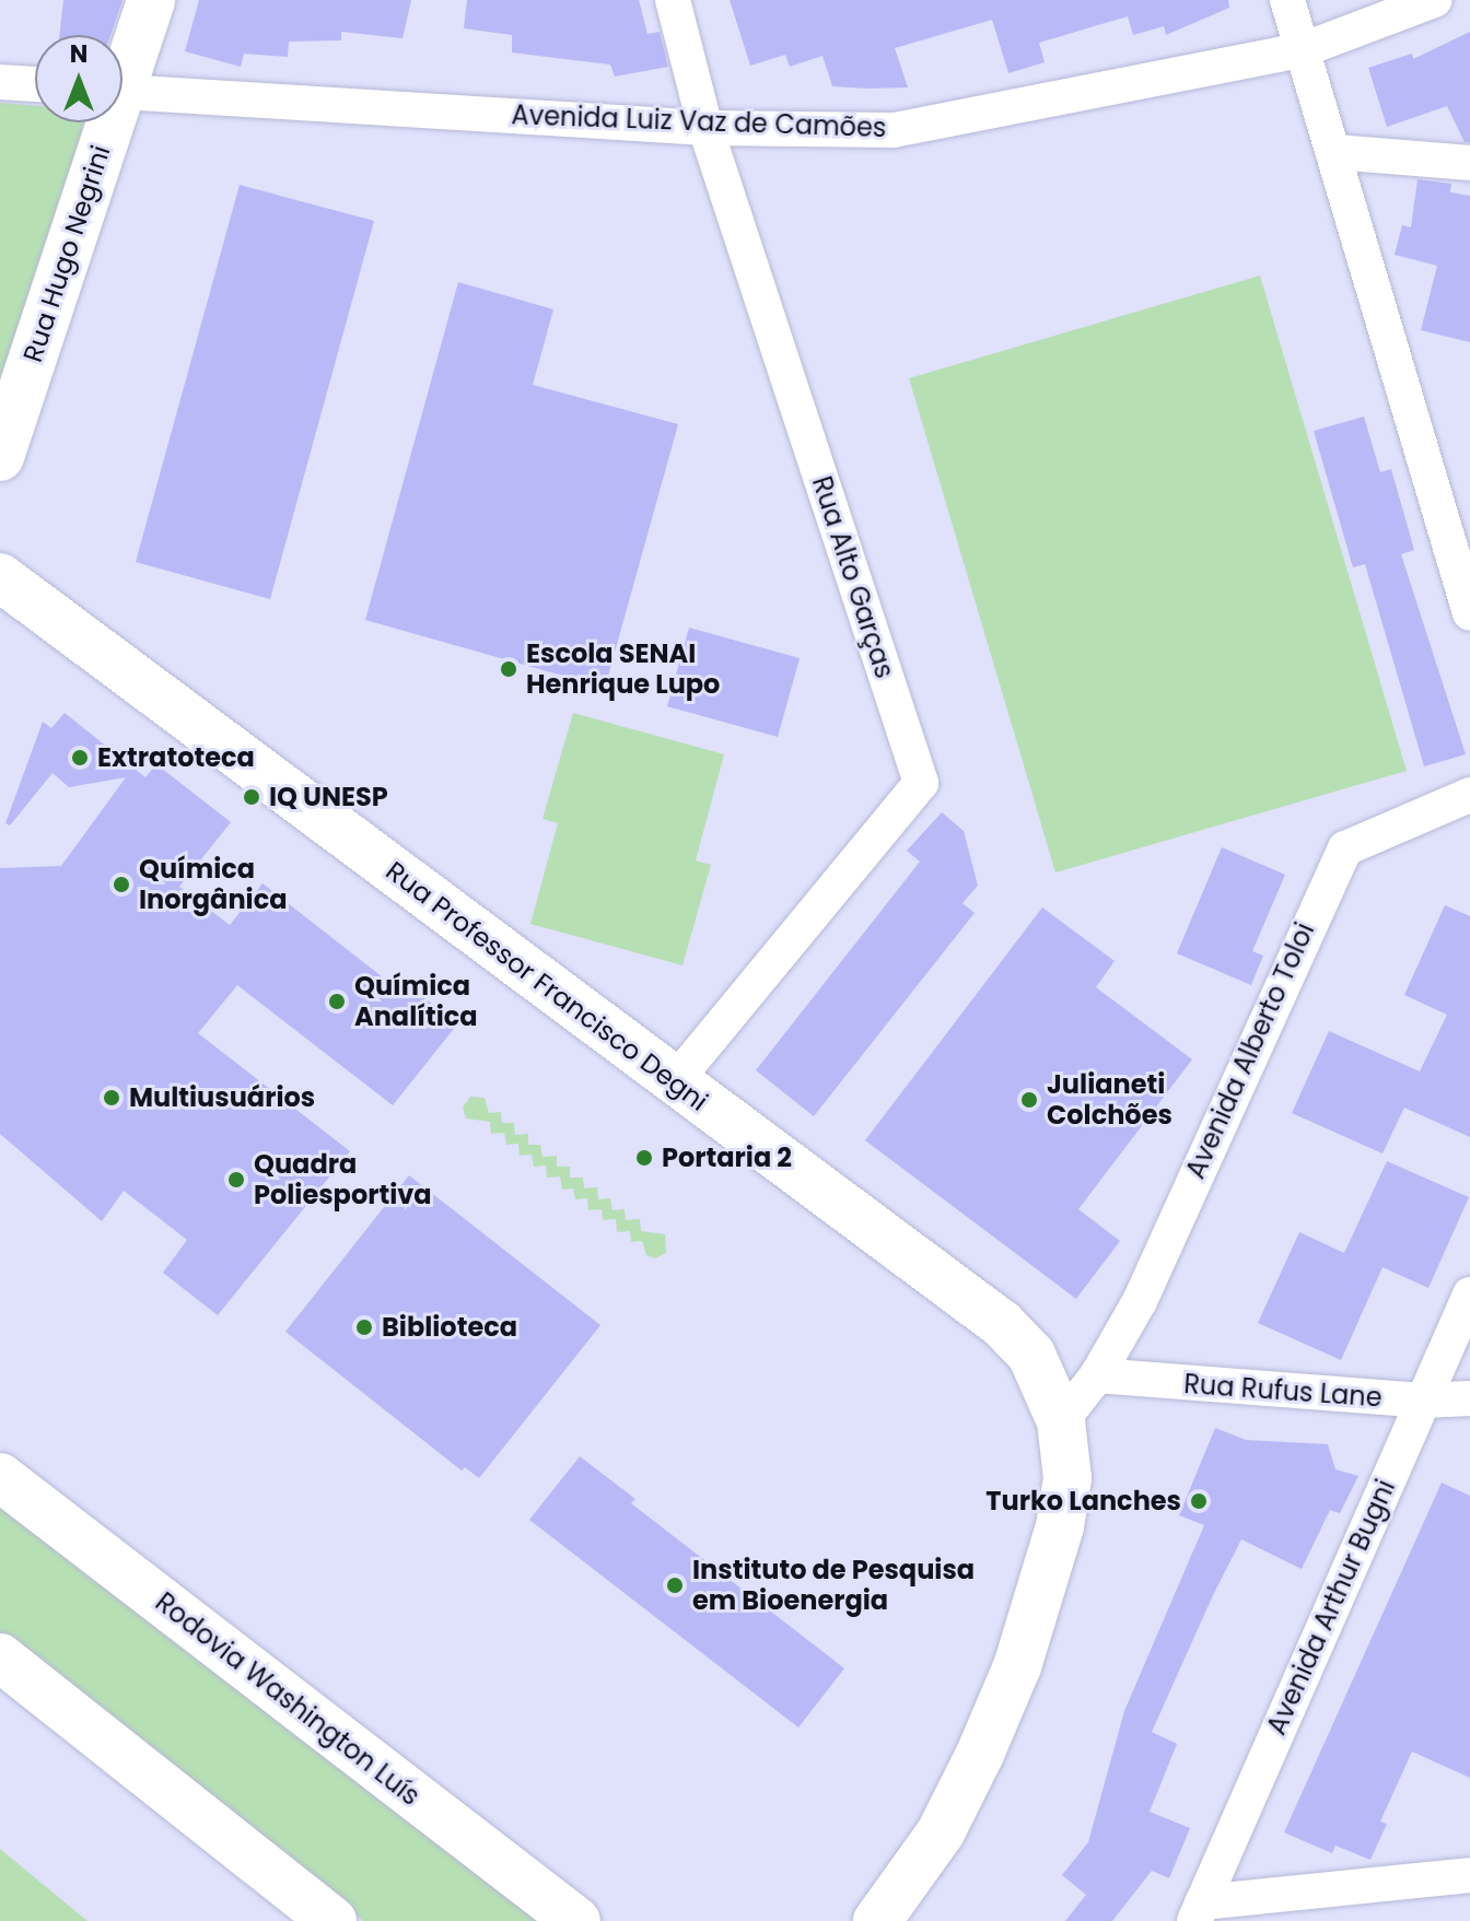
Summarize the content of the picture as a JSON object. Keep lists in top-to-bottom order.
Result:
{
  "streets": {
    "main road": ["Rua Hugo Negrini", "Rua Professor Francisco Degni", "Rodovia Washington Luís"],
    "street": [
      "Avenida Luiz Vaz de Camões",
      "Rua Alto Garças",
      "Avenida Alberto Toloi",
      "Rua Rufus Lane",
      "Avenida Arthur Bugni"
    ]
  },
  "crossings": [
    ["Avenida Luiz Vaz de Camões", "Rua Alto Garças"],
    ["Rua Alto Garças", "Rua Professor Francisco Degni"],
    ["Rua Professor Francisco Degni", "Avenida Alberto Toloi"],
    ["Avenida Alberto Toloi", "Rua Rufus Lane"],
    ["Rua Rufus Lane", "Avenida Arthur Bugni"]
  ],
  "places": [
    "Escola SENAI Henrique Lupo",
    "Extratoteca",
    "IQ UNESP",
    "Química Inorgânica",
    "Química Analítica",
    "Multiusuários",
    "Julianeti Colchões",
    "Portaria 2",
    "Quadra Poliesportiva",
    "Biblioteca",
    "Turko Lanches",
    "Instituto de Pesquisa em Bioenergia"
  ],
  "north": "top"
}
